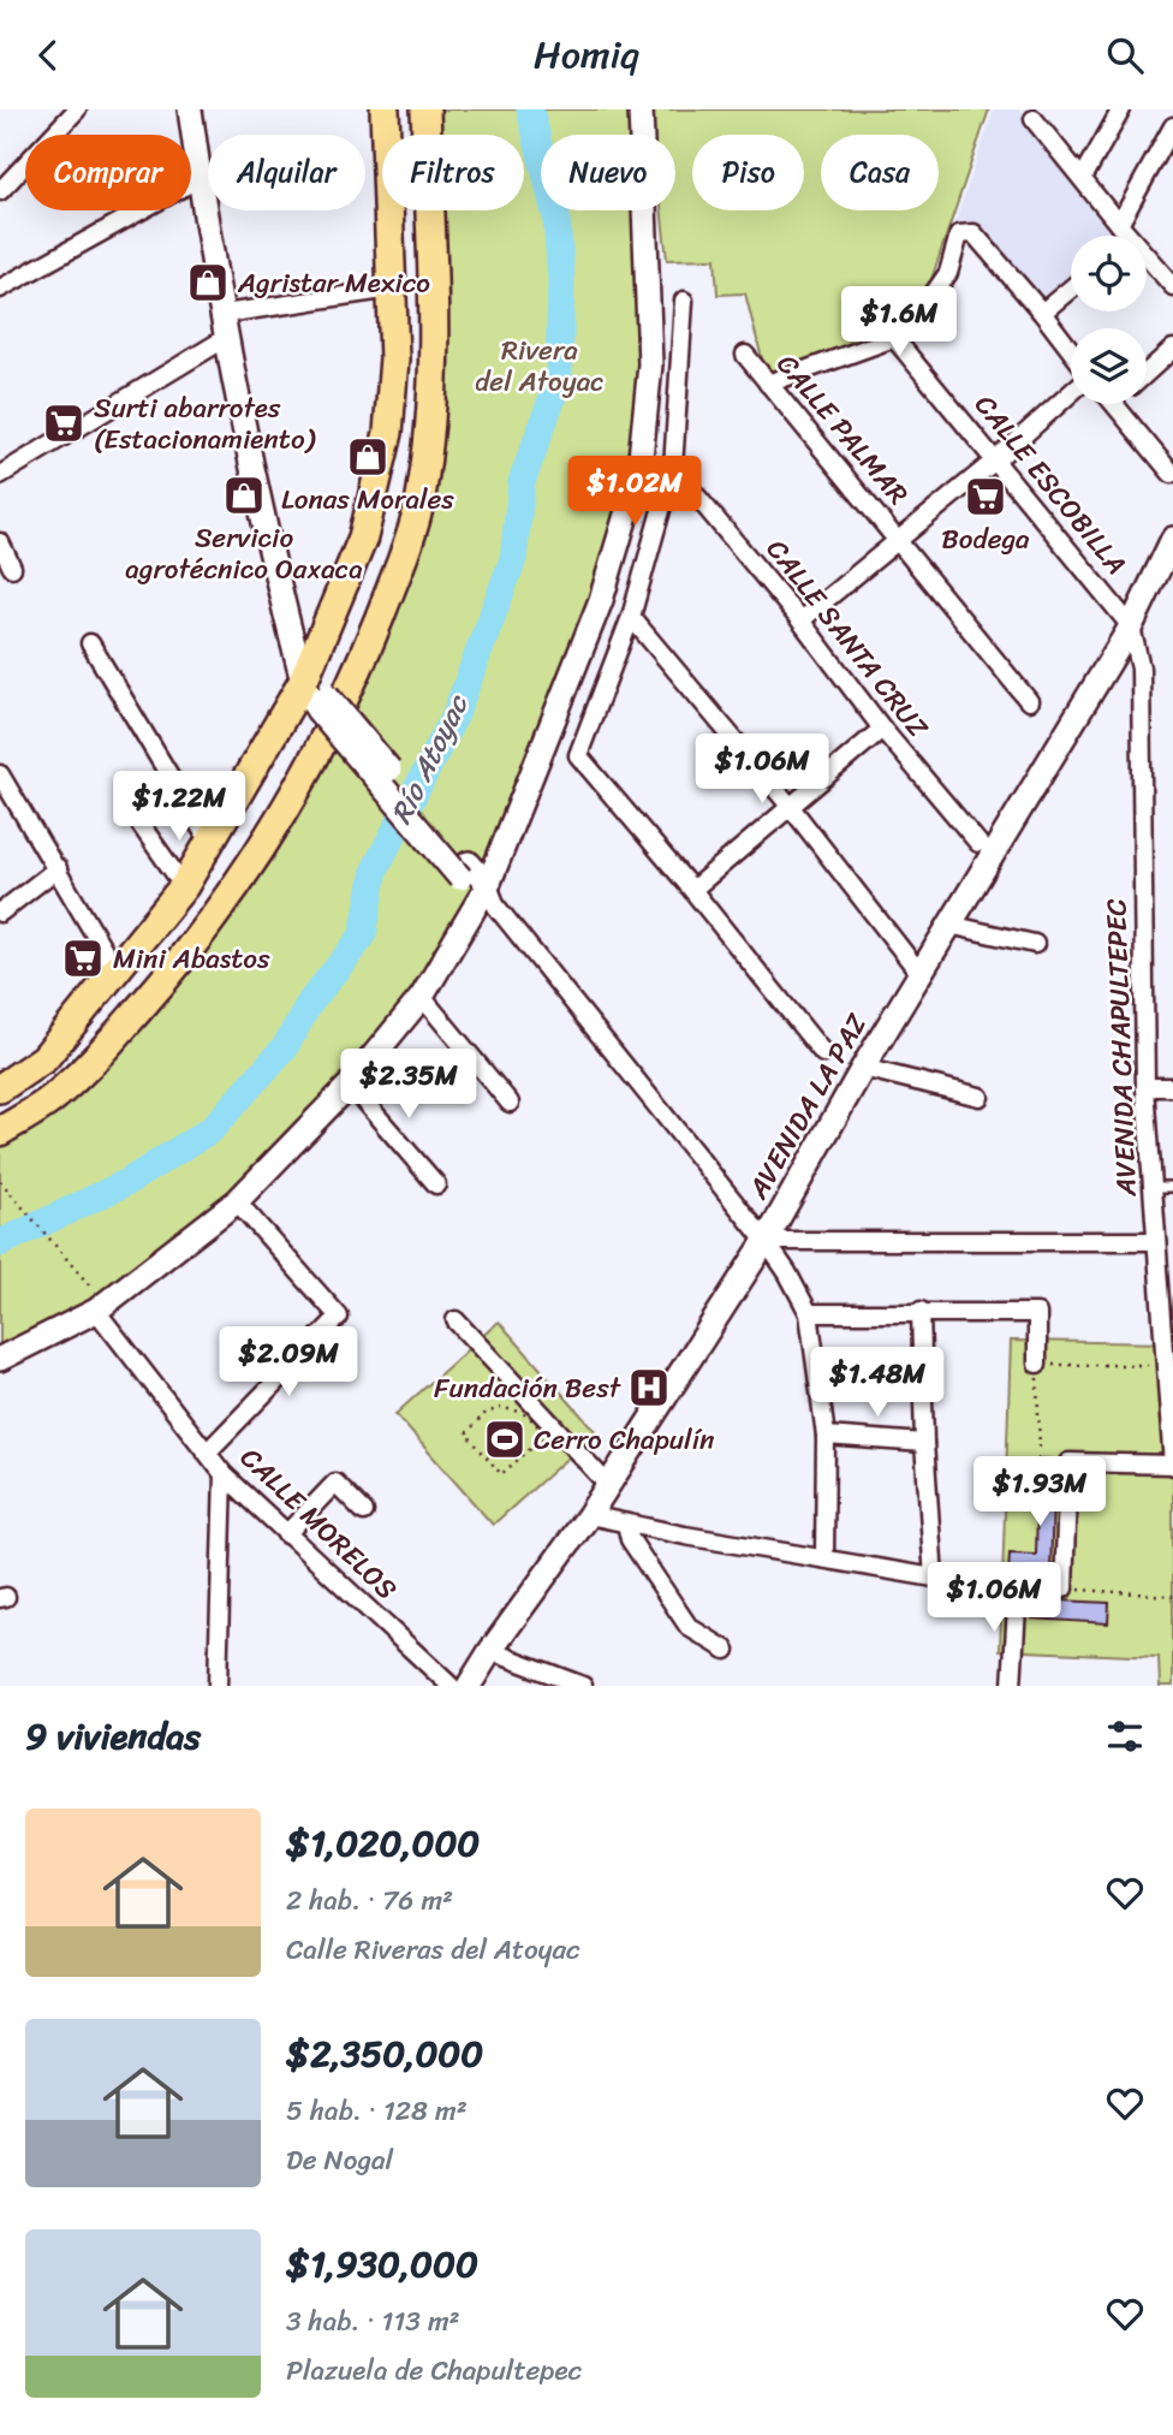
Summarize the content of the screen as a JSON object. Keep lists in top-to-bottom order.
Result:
{
  "streets": {
    "street": [
      "CALLE PALMAR",
      "CALLE ESCOBILLA",
      "CALLE SANTA CRUZ",
      "AVENIDA CHAPULTEPEC",
      "AVENIDA LA PAZ",
      "CALLE MORELOS"
    ]
  },
  "crossings": [
    ["CALLE ESCOBILLA", "AVENIDA CHAPULTEPEC"],
    ["CALLE ESCOBILLA", "AVENIDA LA PAZ"],
    ["AVENIDA CHAPULTEPEC", "AVENIDA LA PAZ"]
  ],
  "water": ["Río Atoyac"],
  "parks": ["Rivera del Atoyac"],
  "places": {
    "shop": ["Agristar Mexico", "Lonas Morales", "Servicio agrotécnico Oaxaca"],
    "supermarket": ["Surti abarrotes (Estacionamiento)", "Bodega", "Mini Abastos"],
    "hospital": ["Fundación Best"],
    "sports": ["Cerro Chapulín"]
  },
  "page": {
    "header": "Homiq",
    "chip": [
      "Comprar",
      "Alquilar",
      "Filtros",
      "Nuevo",
      "Piso",
      "Casa"
    ],
    "price": [
      "$1.6M",
      "$1.02M",
      "$1.06M",
      "$1.22M",
      "$2.35M",
      "$2.09M",
      "$1.48M",
      "$1.93M",
      "$1.06M"
    ],
    "heading": "9 viviendas",
    "list": [
      {
        "name": "$1,020,000",
        "note": "2 hab. · 76 m² · Calle Riveras del Atoyac"
      },
      {
        "name": "$2,350,000",
        "note": "5 hab. · 128 m² · De Nogal"
      },
      {
        "name": "$1,930,000",
        "note": "3 hab. · 113 m² · Plazuela de Chapultepec"
      }
    ]
  }
}
